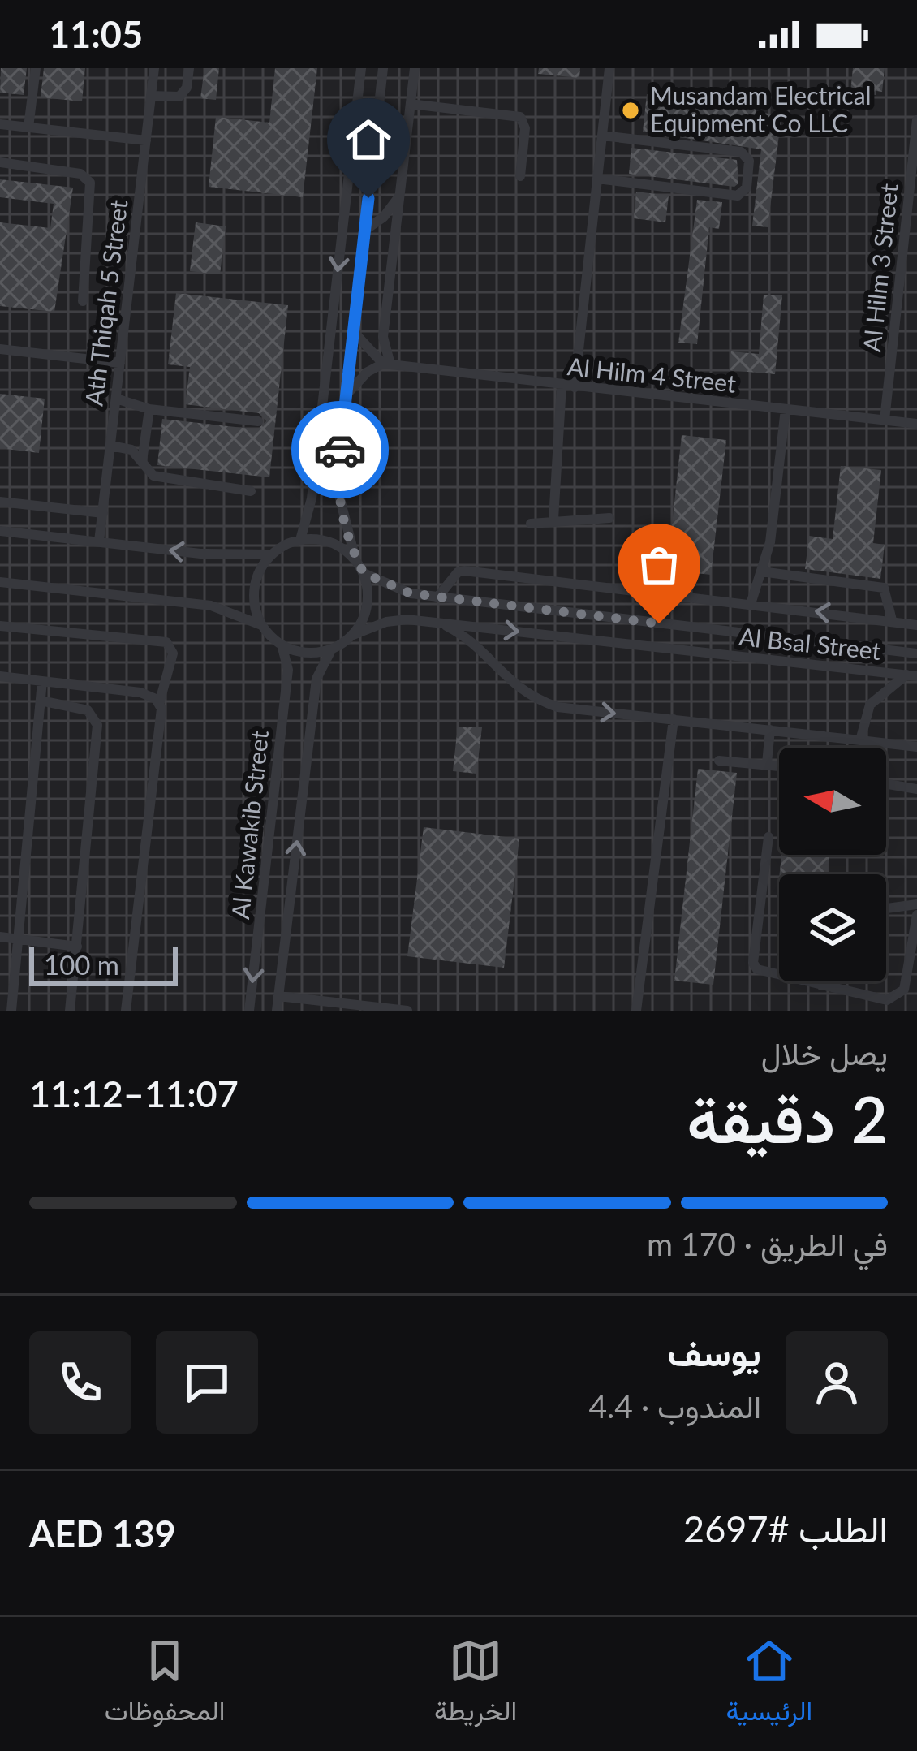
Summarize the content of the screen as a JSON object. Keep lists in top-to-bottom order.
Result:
{
  "streets": {
    "street": [
      "Al Hilm 3 Street",
      "Ath Thiqah 5 Street",
      "Al Hilm 4 Street",
      "Al Bsal Street",
      "Al Kawakib Street"
    ]
  },
  "crossings": [
    ["Al Hilm 3 Street", "Al Hilm 4 Street"],
    ["Al Bsal Street", "Al Kawakib Street"]
  ],
  "places": ["Musandam Electrical Equipment Co LLC"],
  "scale_bar": "100 m",
  "north": "left",
  "page": {
    "status": "11:05",
    "scale": "100 m",
    "heading": ["2 دقيقة", "يصل خلال", "11:07–11:12"],
    "panel": [
      "يوسف",
      "المندوب · 4.4",
      "الطلب #2697",
      "AED 139"
    ],
    "bar": "في الطريق · 170 m",
    "tabs": ["الرئيسية", "الخريطة", "المحفوظات"]
  }
}
